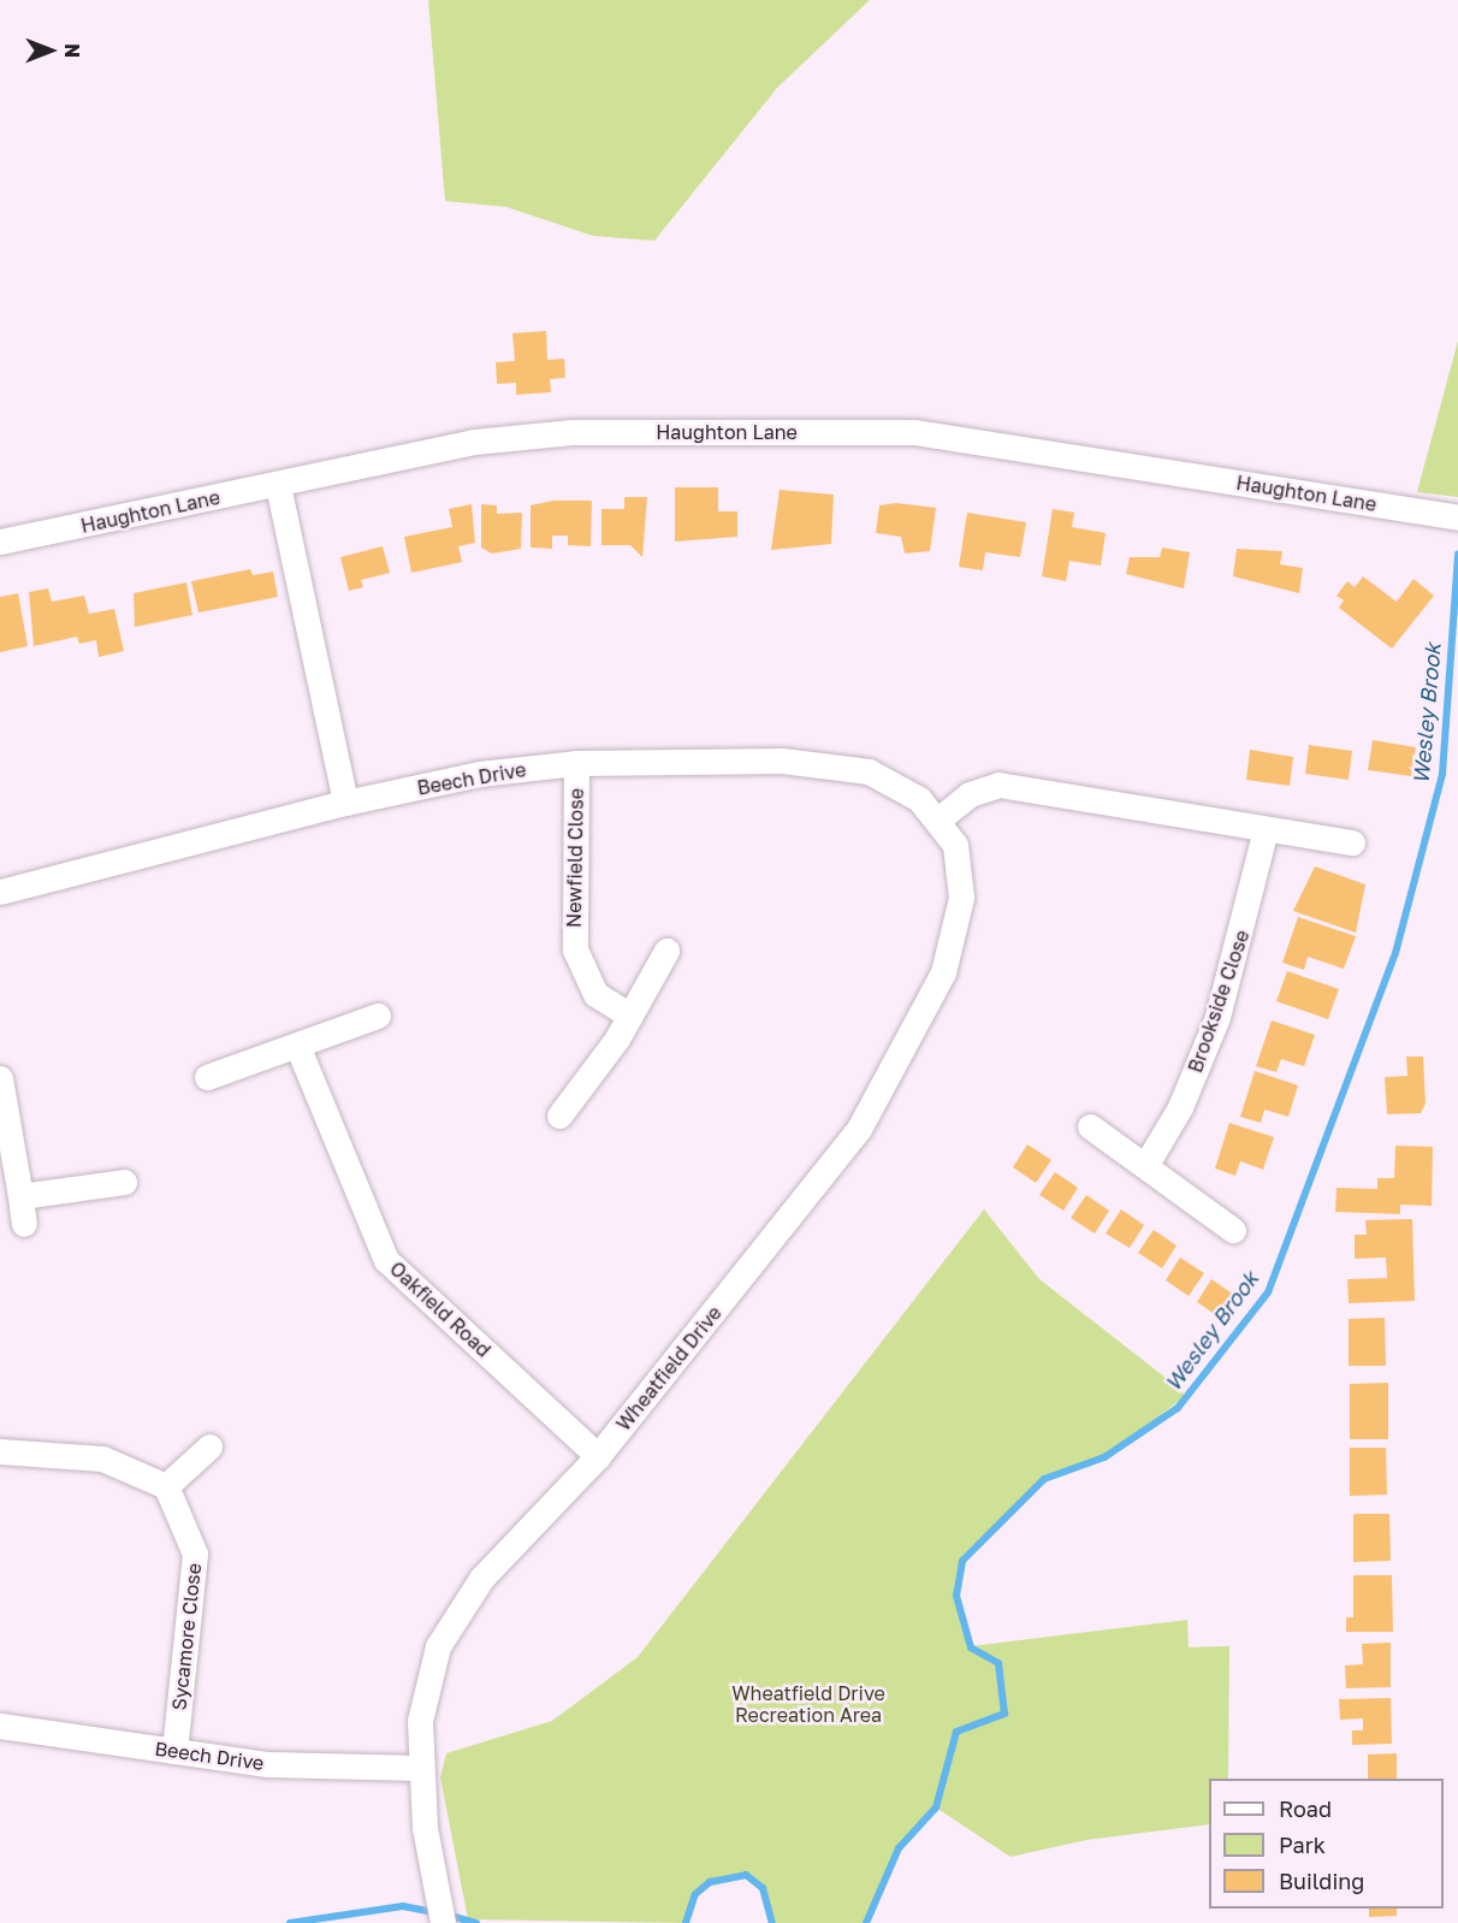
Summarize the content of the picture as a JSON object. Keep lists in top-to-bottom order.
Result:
{
  "streets": {
    "street": [
      "Haughton Lane",
      "Beech Drive",
      "Newfield Close",
      "Brookside Close",
      "Oakfield Road",
      "Wheatfield Drive",
      "Sycamore Close"
    ]
  },
  "crossings": [
    ["Beech Drive", "Newfield Close"],
    ["Beech Drive", "Wheatfield Drive"],
    ["Beech Drive", "Sycamore Close"],
    ["Oakfield Road", "Wheatfield Drive"]
  ],
  "water": ["Wesley Brook"],
  "parks": ["Wheatfield Drive Recreation Area"],
  "legend": ["Road", "Park", "Building"],
  "north": "right"
}
